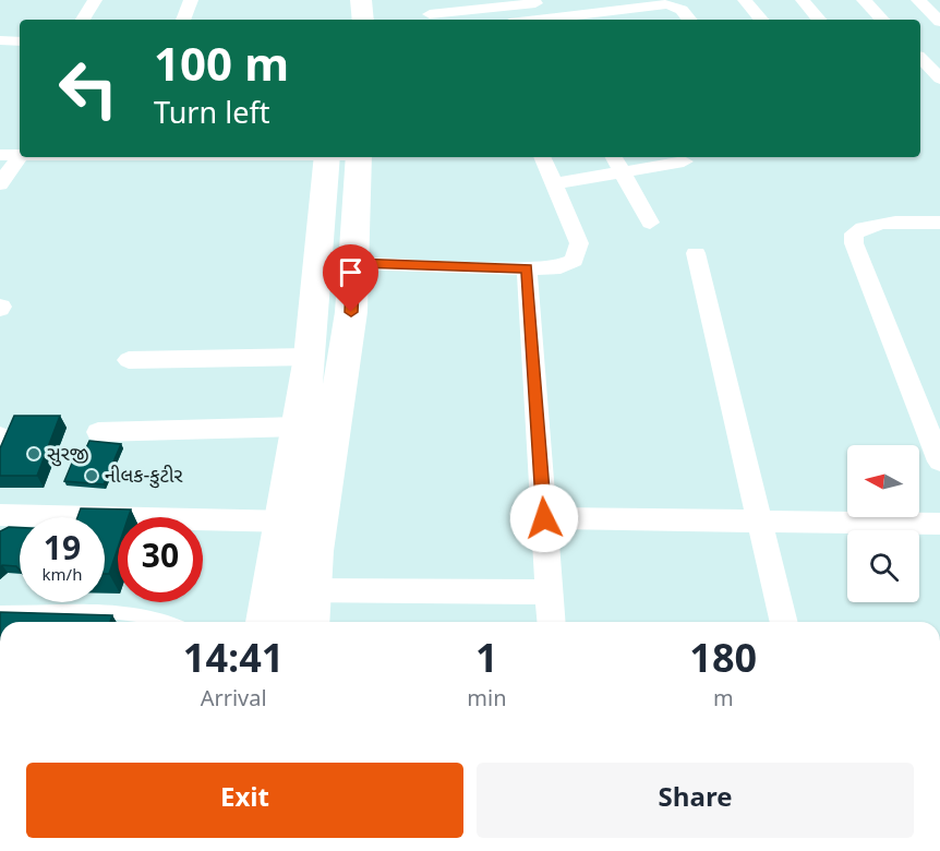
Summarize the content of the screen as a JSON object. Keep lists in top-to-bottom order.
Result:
{
  "places": ["સુરજી", "નીલક-કુટીર"],
  "north": "left",
  "page": {
    "turn": ["100 m", "Turn left"],
    "speed": "19 km/h",
    "limit": "30",
    "eta": [
      "14:41",
      "Arrival",
      "1",
      "min",
      "180",
      "m"
    ],
    "buttons": ["Exit", "Share"]
  }
}
